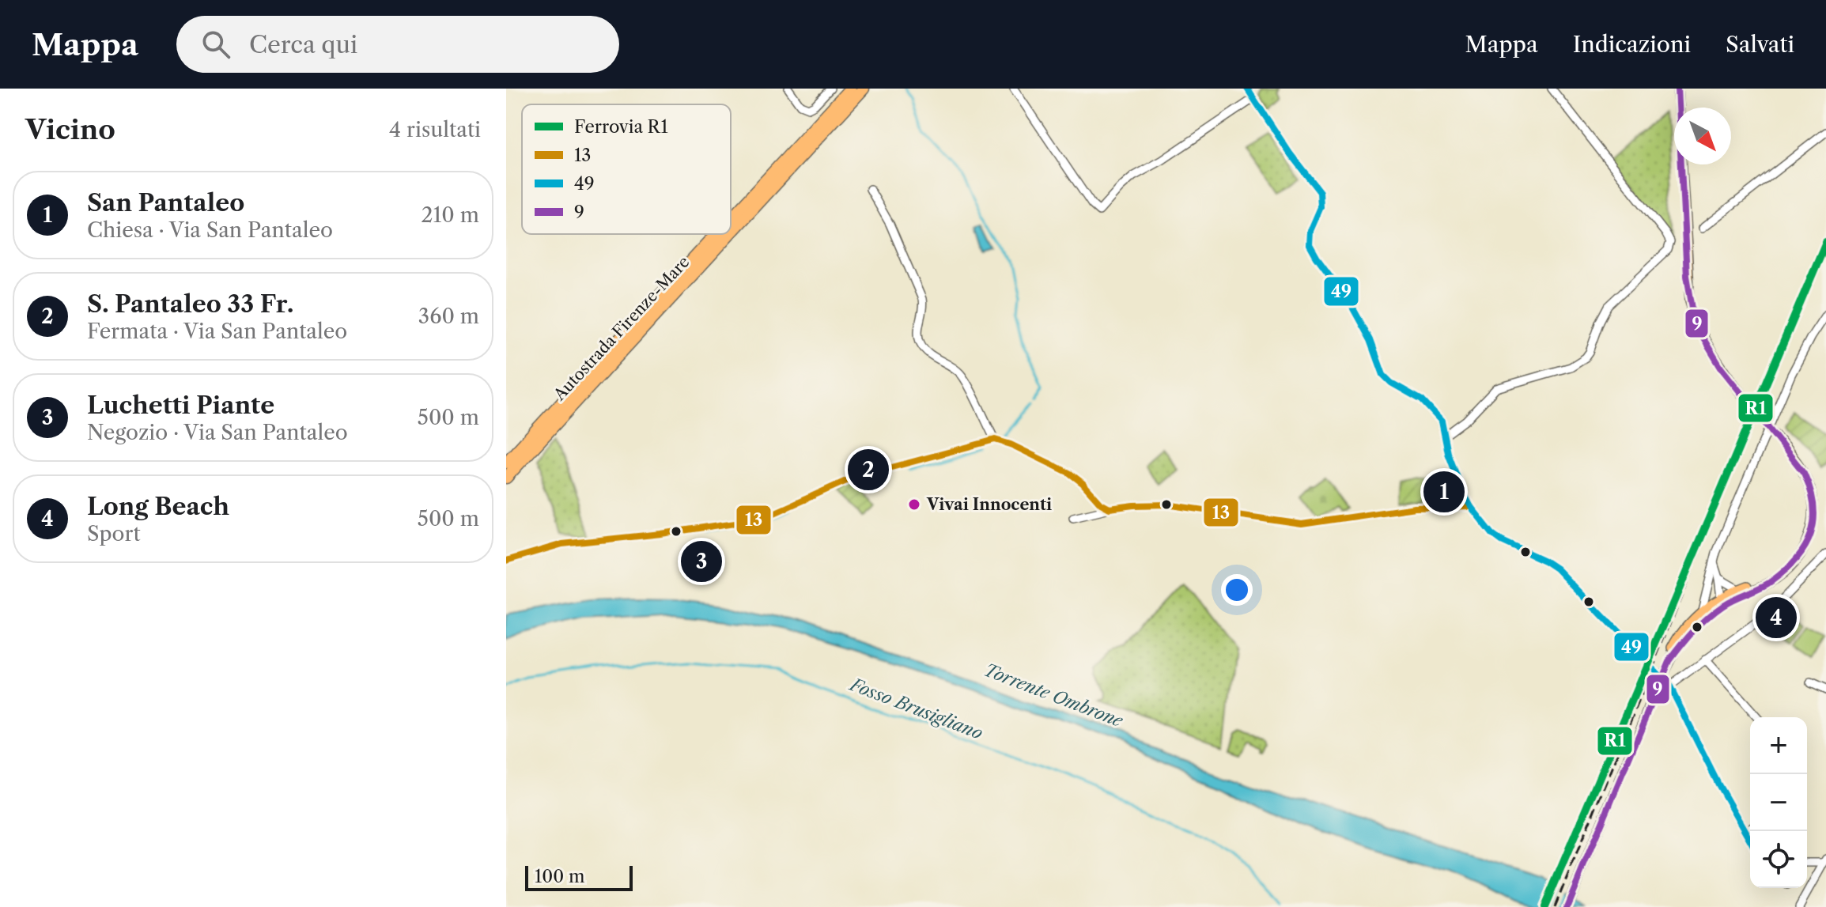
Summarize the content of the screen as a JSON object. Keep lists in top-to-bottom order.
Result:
{
  "streets": {
    "highway": ["Autostrada Firenze-Mare"]
  },
  "water": ["Torrente Ombrone", "Fosso Brusigliano"],
  "places": ["Vivai Innocenti"],
  "lines": [
    "transit line 49",
    "transit line 9",
    "rail line R1",
    "transit line 13"
  ],
  "legend": [
    "Ferrovia R1",
    "13",
    "49",
    "9"
  ],
  "scale_bar": "100 m",
  "north": "bottom right",
  "page": {
    "header": "Mappa",
    "search": "Cerca qui",
    "nav": ["Mappa", "Indicazioni", "Salvati"],
    "heading": ["Vicino", "4 risultati"],
    "list": [
      {
        "mark": "1",
        "name": "San Pantaleo",
        "note": "Chiesa · Via San Pantaleo",
        "value": "210 m"
      },
      {
        "mark": "2",
        "name": "S. Pantaleo 33 Fr.",
        "note": "Fermata · Via San Pantaleo",
        "value": "360 m"
      },
      {
        "mark": "3",
        "name": "Luchetti Piante",
        "note": "Negozio · Via San Pantaleo",
        "value": "500 m"
      },
      {
        "mark": "4",
        "name": "Long Beach",
        "note": "Sport",
        "value": "500 m"
      }
    ],
    "pins": [
      "2",
      "1",
      "3",
      "4"
    ],
    "map_buttons": ["+", "−"],
    "scale": "100 m"
  }
}
